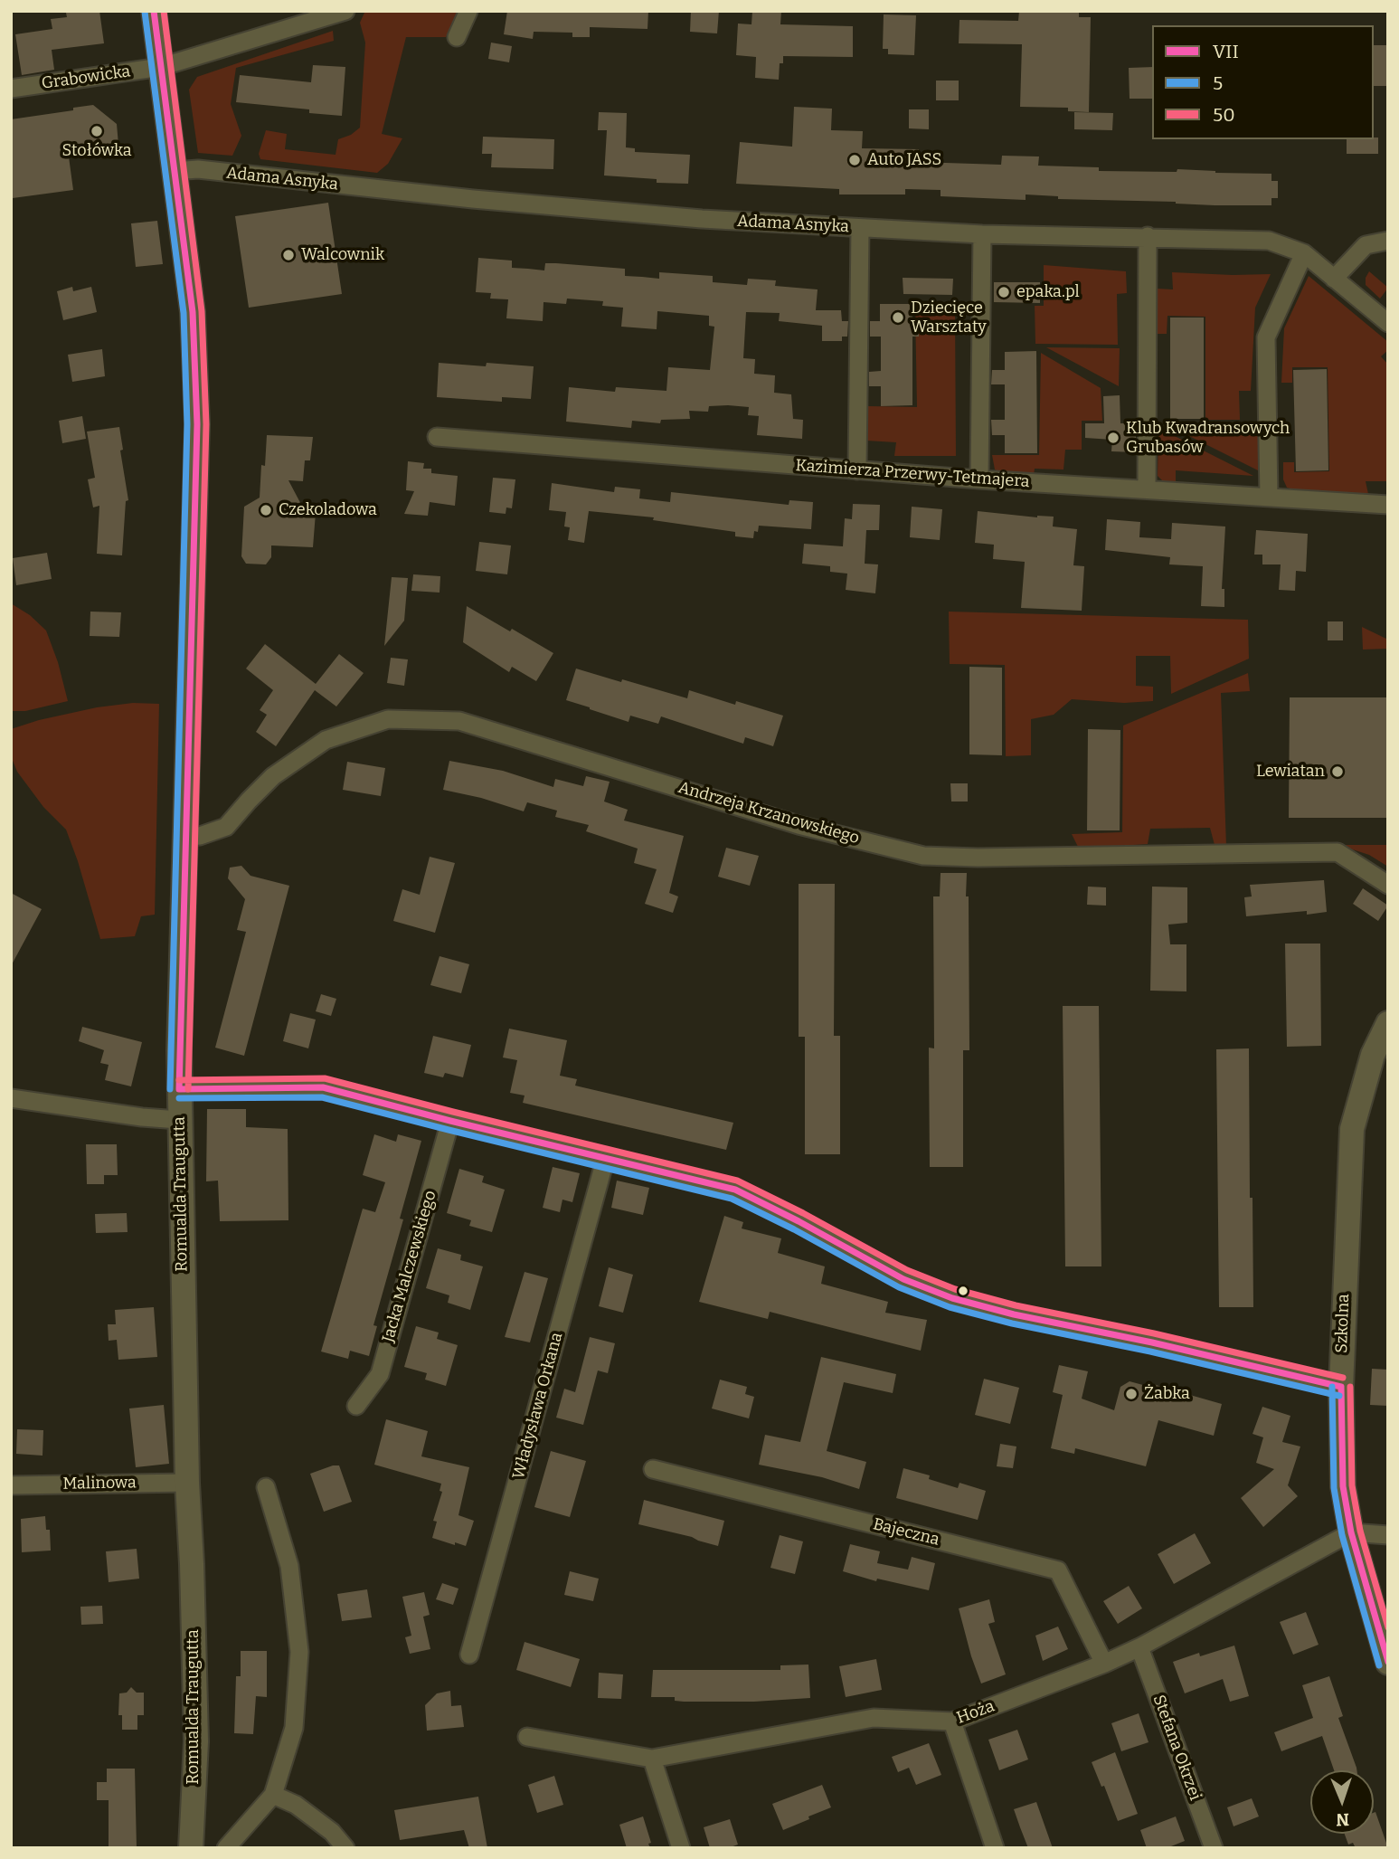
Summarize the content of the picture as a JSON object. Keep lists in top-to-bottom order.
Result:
{
  "streets": {
    "street": [
      "Grabowicka",
      "Adama Asnyka",
      "Kazimierza Przerwy-Tetmajera",
      "Andrzeja Krzanowskiego",
      "Romualda Traugutta",
      "Jacka Malczewskiego",
      "Szkolna",
      "Władysława Orkana",
      "Malinowa",
      "Bajeczna",
      "Hoża",
      "Stefana Okrzei"
    ]
  },
  "crossings": [
    ["Grabowicka", "Romualda Traugutta"],
    ["Adama Asnyka", "Romualda Traugutta"],
    ["Andrzeja Krzanowskiego", "Romualda Traugutta"],
    ["Romualda Traugutta", "Malinowa"],
    ["Szkolna", "Hoża"],
    ["Bajeczna", "Hoża"],
    ["Hoża", "Stefana Okrzei"]
  ],
  "places": [
    "Stołówka",
    "Auto JASS",
    "Walcownik",
    "epaka.pl",
    "Dziecięce Warsztaty",
    "Klub Kwadransowych Grubasów",
    "Czekoladowa",
    "Lewiatan",
    "Żabka"
  ],
  "lines": ["transit line VII", "transit line 50", "transit line 5"],
  "legend": ["VII", "5", "50"],
  "north": "bottom"
}
